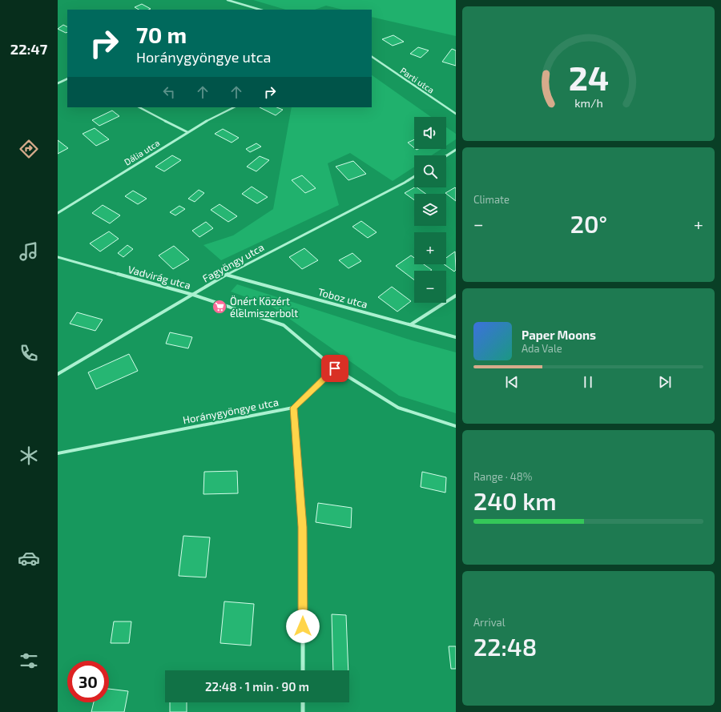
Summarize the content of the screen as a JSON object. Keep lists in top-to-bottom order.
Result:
{
  "streets": {
    "street": [
      "Parti utca",
      "Dália utca",
      "Fagyöngy utca",
      "Vadvirág utca",
      "Toboz utca",
      "Horánygyöngye utca"
    ]
  },
  "crossings": [
    ["Fagyöngy utca", "Vadvirág utca"],
    ["Fagyöngy utca", "Toboz utca"],
    ["Vadvirág utca", "Horánygyöngye utca"]
  ],
  "places": {
    "supermarket": ["Önért Közért élelmiszerbolt"]
  },
  "page": {
    "tabs": "22:47",
    "turn": ["70 m", "Horánygyöngye utca"],
    "map_buttons": ["+", "−"],
    "tile": [
      "Climate",
      ["Range · 48%", "240 km"],
      ["Arrival", "22:48"]
    ],
    "heat": ["−", "20°", "+"],
    "song": ["Paper Moons", "Ada Vale"],
    "limit": "30",
    "trip": "22:48 · 1 min · 90 m",
    "gauge": ["24", "km/h"]
  }
}
